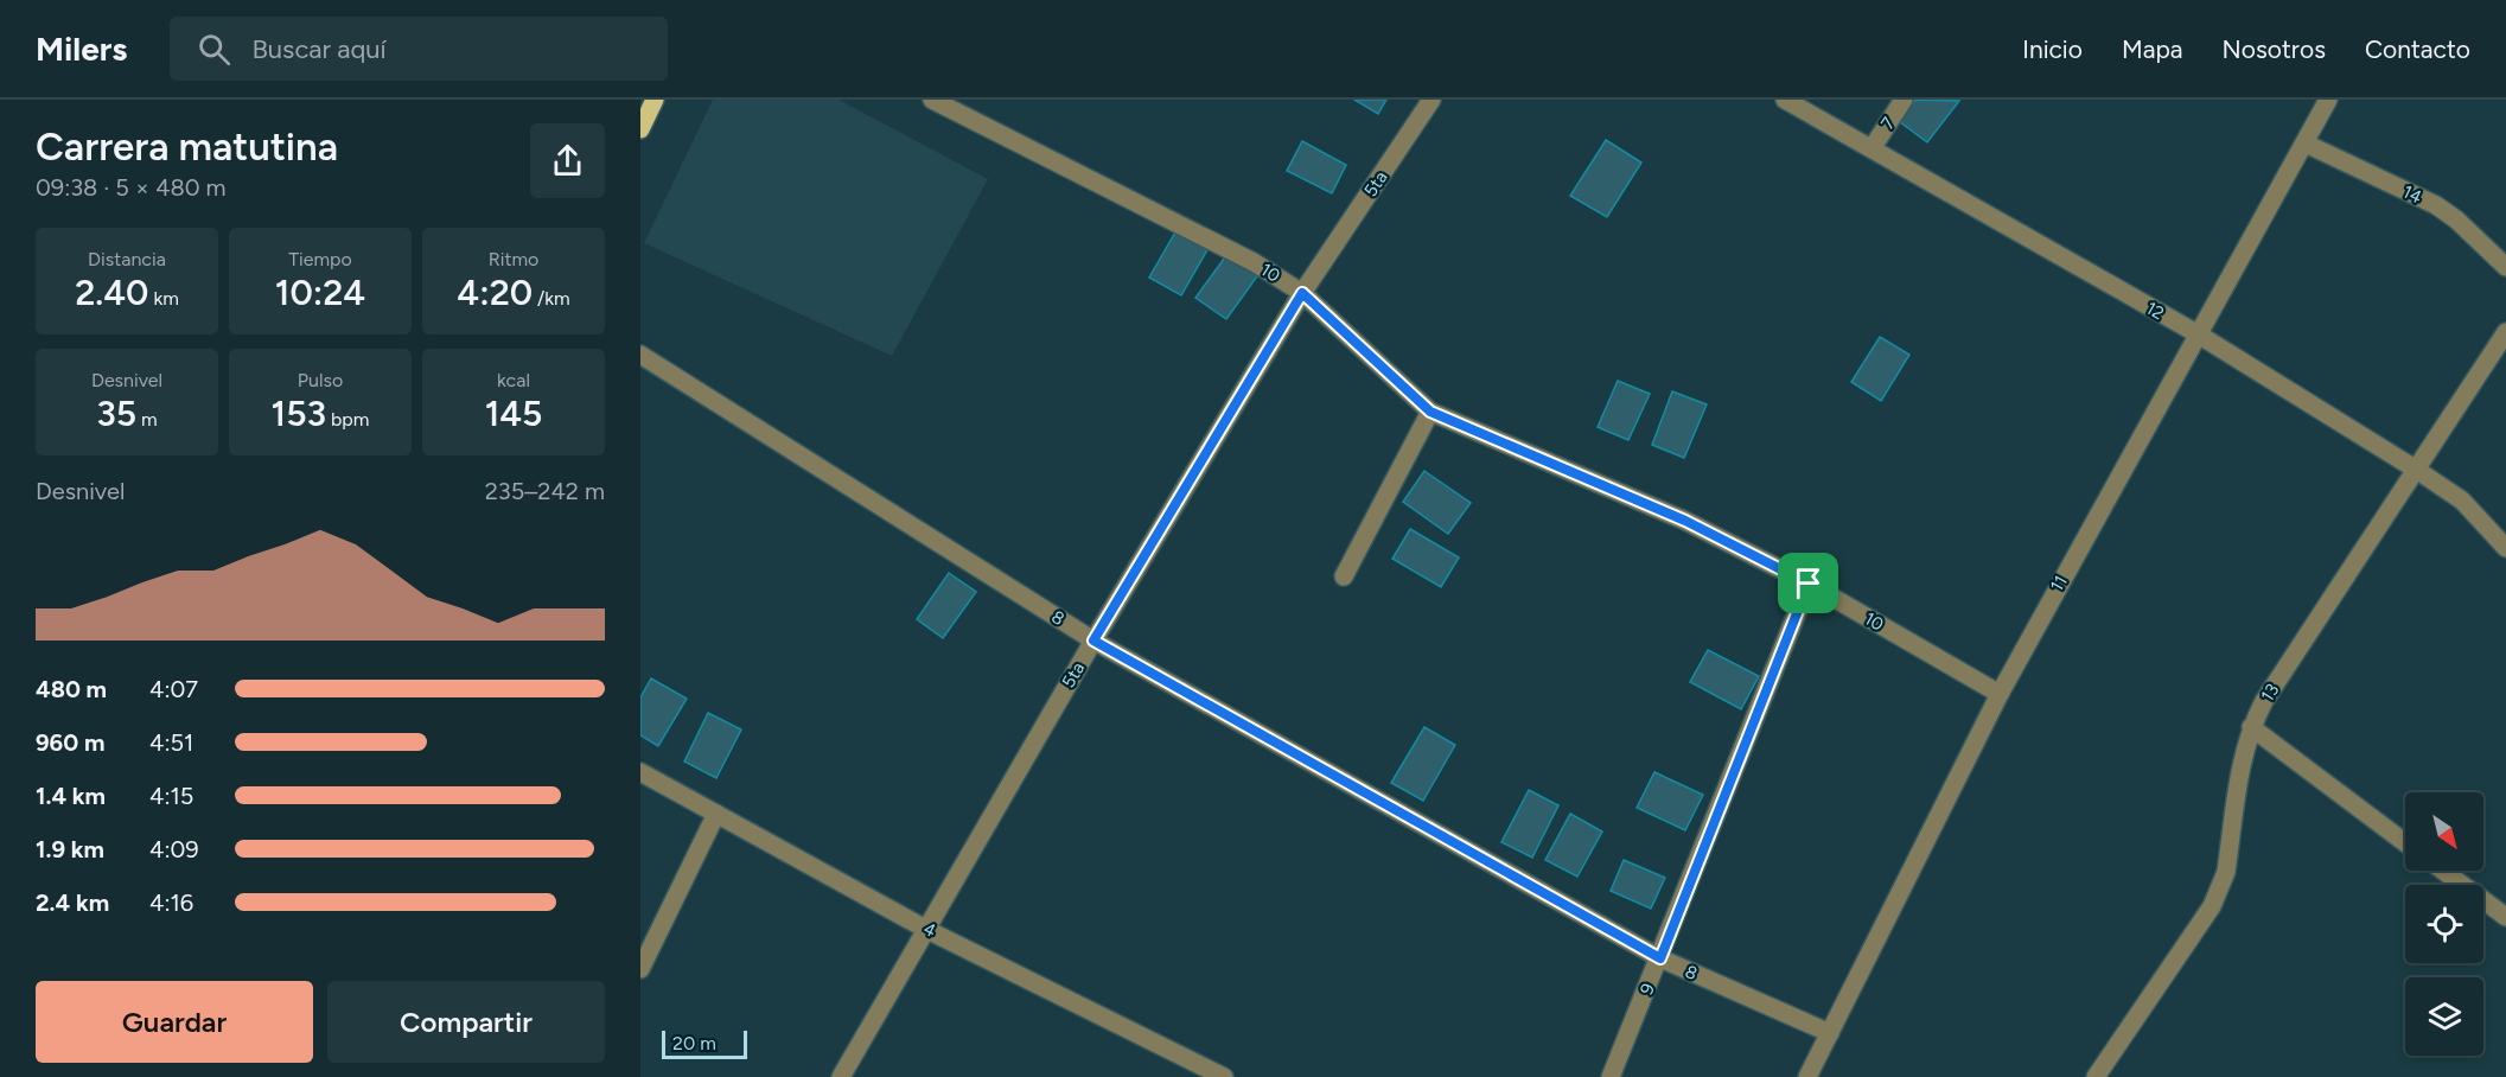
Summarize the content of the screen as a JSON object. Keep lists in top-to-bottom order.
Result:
{
  "streets": {
    "street": [
      "7",
      "5ta",
      "14",
      "10",
      "12",
      "11",
      "8",
      "13",
      "4",
      "9"
    ]
  },
  "crossings": [
    ["7", "12"],
    ["5ta", "10"],
    ["5ta", "8"],
    ["5ta", "4"],
    ["14", "11"],
    ["10", "11"],
    ["10", "9"],
    ["12", "11"],
    ["12", "13"],
    ["11", "8"],
    ["8", "9"]
  ],
  "scale_bar": "20 m",
  "north": "bottom right",
  "page": {
    "header": "Milers",
    "search": "Buscar aquí",
    "nav": [
      "Inicio",
      "Mapa",
      "Nosotros",
      "Contacto"
    ],
    "heading": ["Carrera matutina", "09:38 · 5 × 480 m"],
    "stats": [
      ["Distancia", "2.40 km"],
      ["Tiempo", "10:24"],
      ["Ritmo", "4:20 /km"],
      ["Desnivel", "35 m"],
      ["Pulso", "153 bpm"],
      ["kcal", "145"]
    ],
    "chart": ["Desnivel", "235–242 m"],
    "list": [
      {
        "name": "480 m",
        "note": "4:07"
      },
      {
        "name": "960 m",
        "note": "4:51"
      },
      {
        "name": "1.4 km",
        "note": "4:15"
      },
      {
        "name": "1.9 km",
        "note": "4:09"
      },
      {
        "name": "2.4 km",
        "note": "4:16"
      }
    ],
    "buttons": ["Guardar", "Compartir"],
    "scale": "20 m"
  }
}
